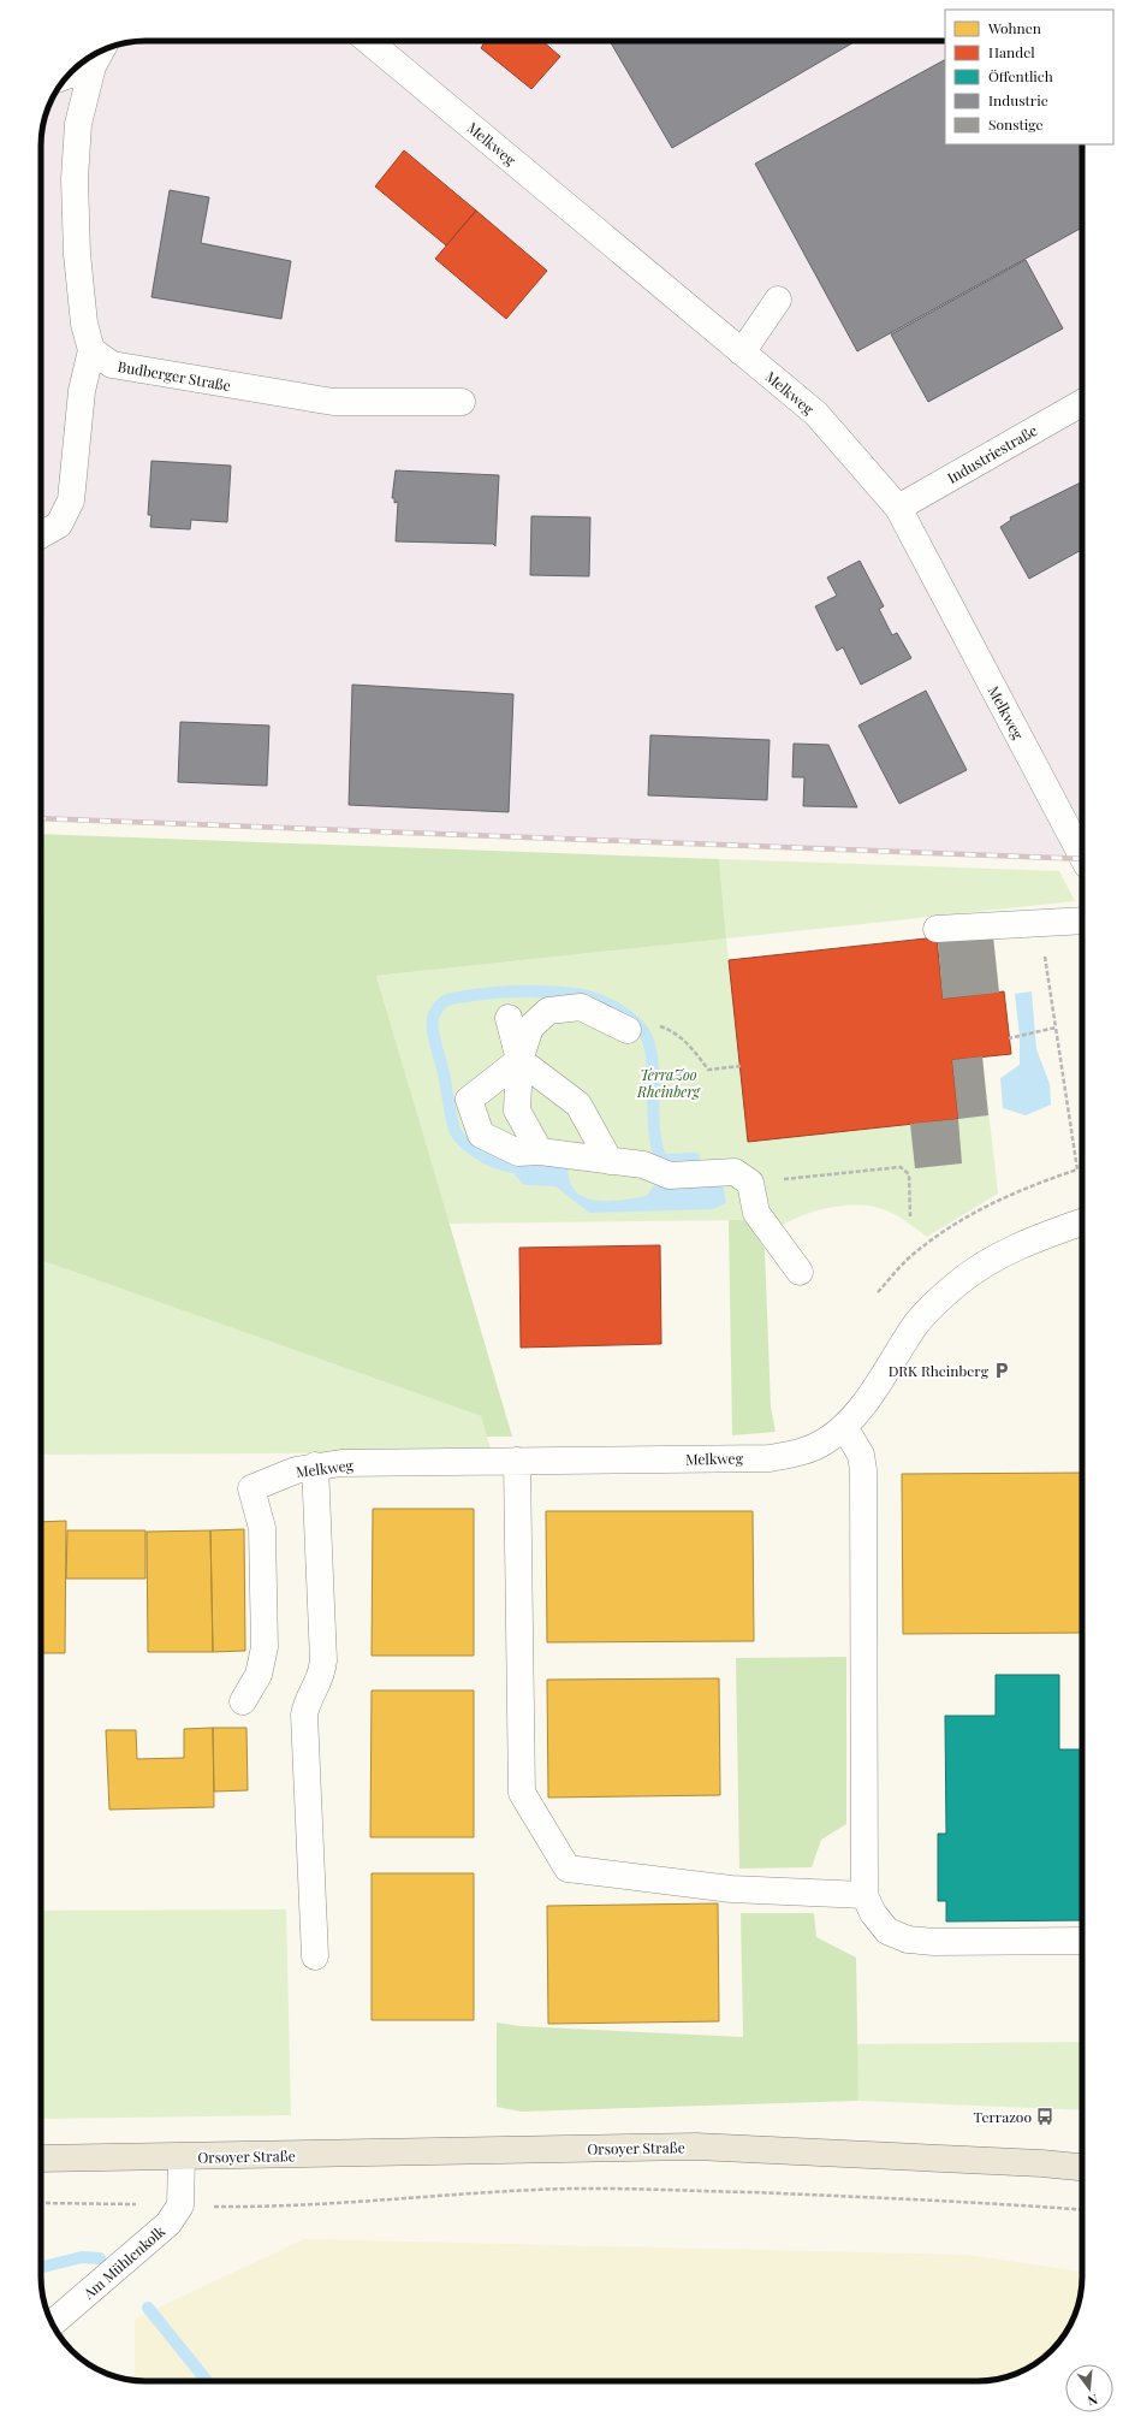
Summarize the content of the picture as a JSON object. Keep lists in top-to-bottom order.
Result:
{
  "streets": {
    "main road": ["Orsoyer Straße"],
    "street": [
      "Melkweg",
      "Budberger Straße",
      "Industriestraße",
      "Am Mühlenkolk"
    ]
  },
  "crossings": [
    ["Melkweg", "Industriestraße"]
  ],
  "parks": ["TerraZoo Rheinberg"],
  "places": {
    "parking": ["DRK Rheinberg"],
    "bus stop": ["Terrazoo"]
  },
  "legend": [
    "Wohnen",
    "Handel",
    "Öffentlich",
    "Industrie",
    "Sonstige"
  ],
  "north": "bottom"
}
